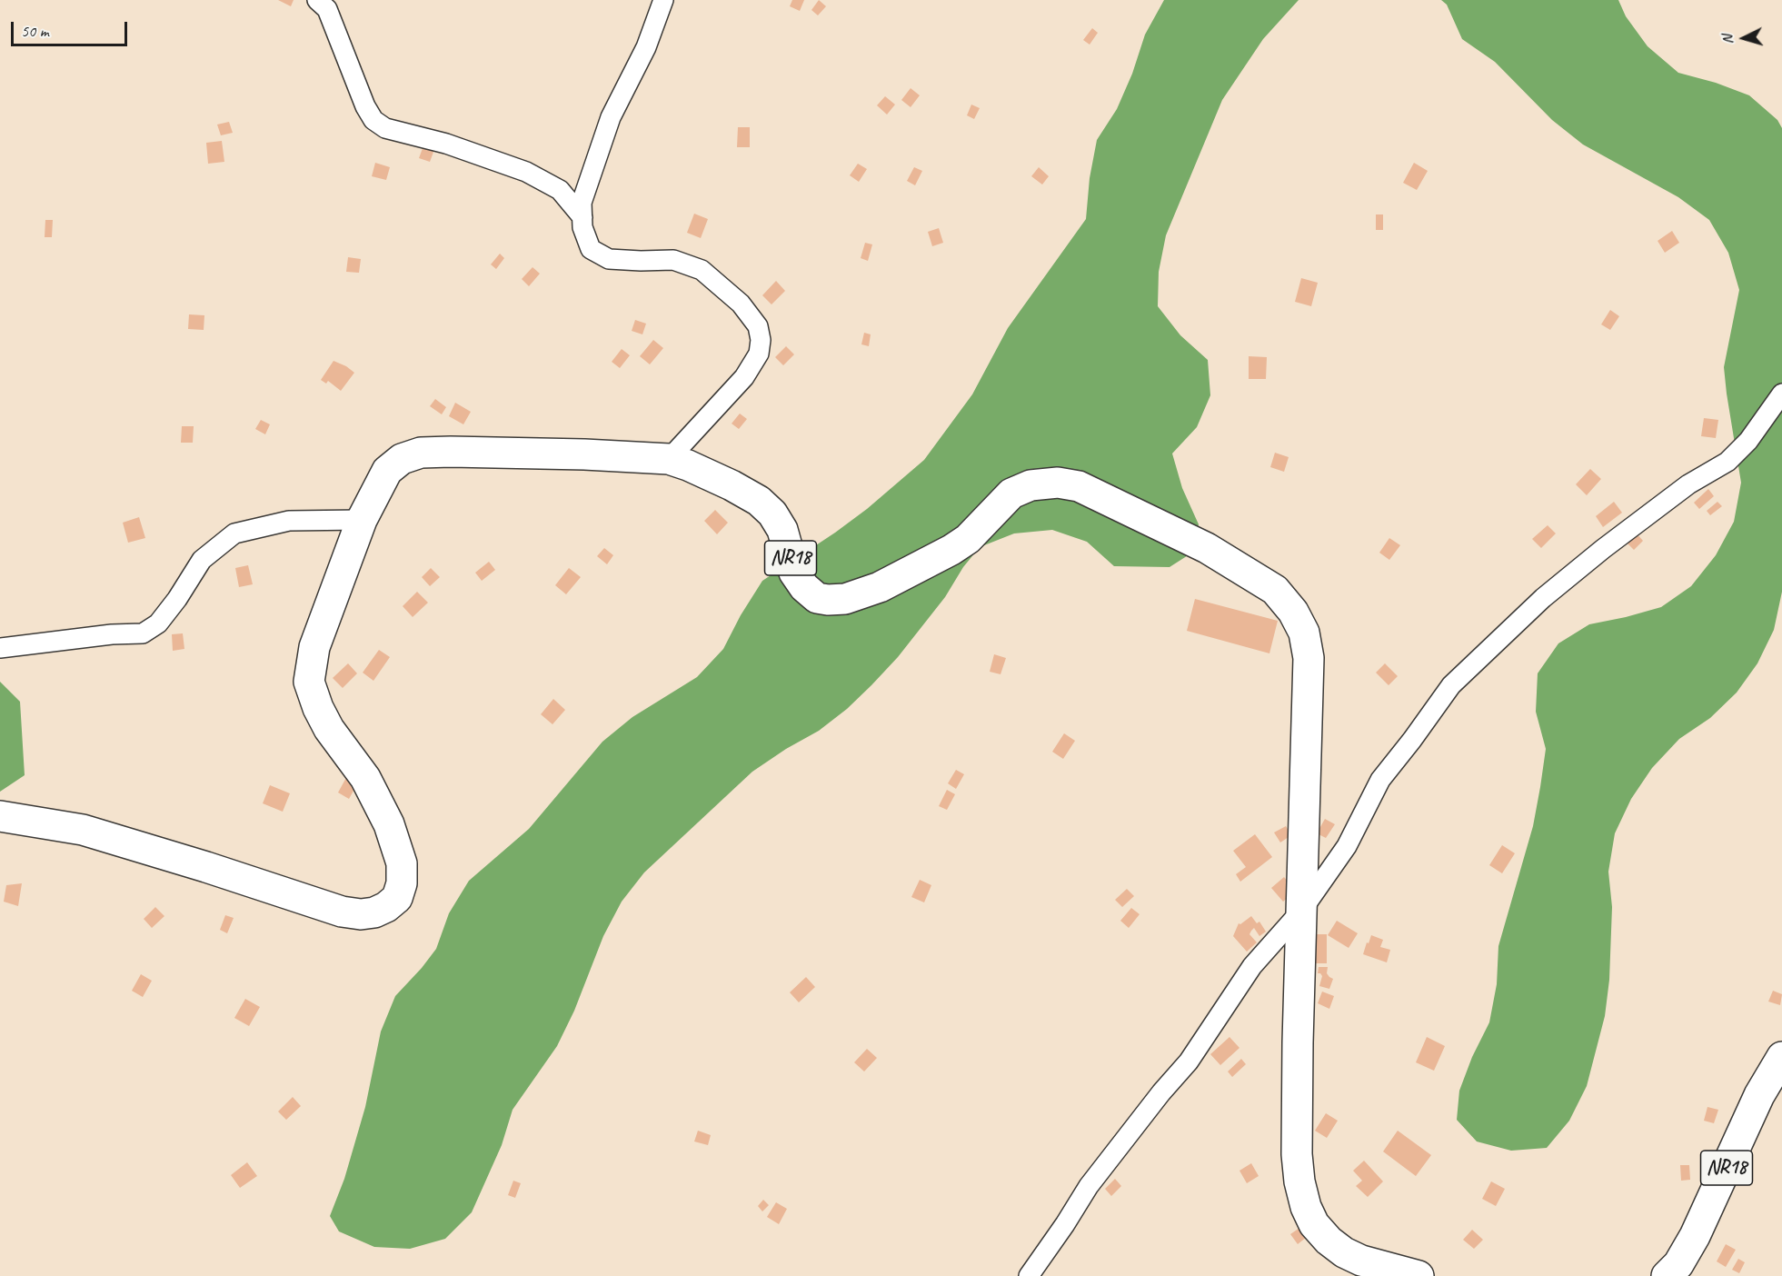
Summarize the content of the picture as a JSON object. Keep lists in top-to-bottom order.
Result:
{
  "streets": {
    "main road": ["NR18"]
  },
  "scale_bar": "50 m",
  "north": "left"
}
